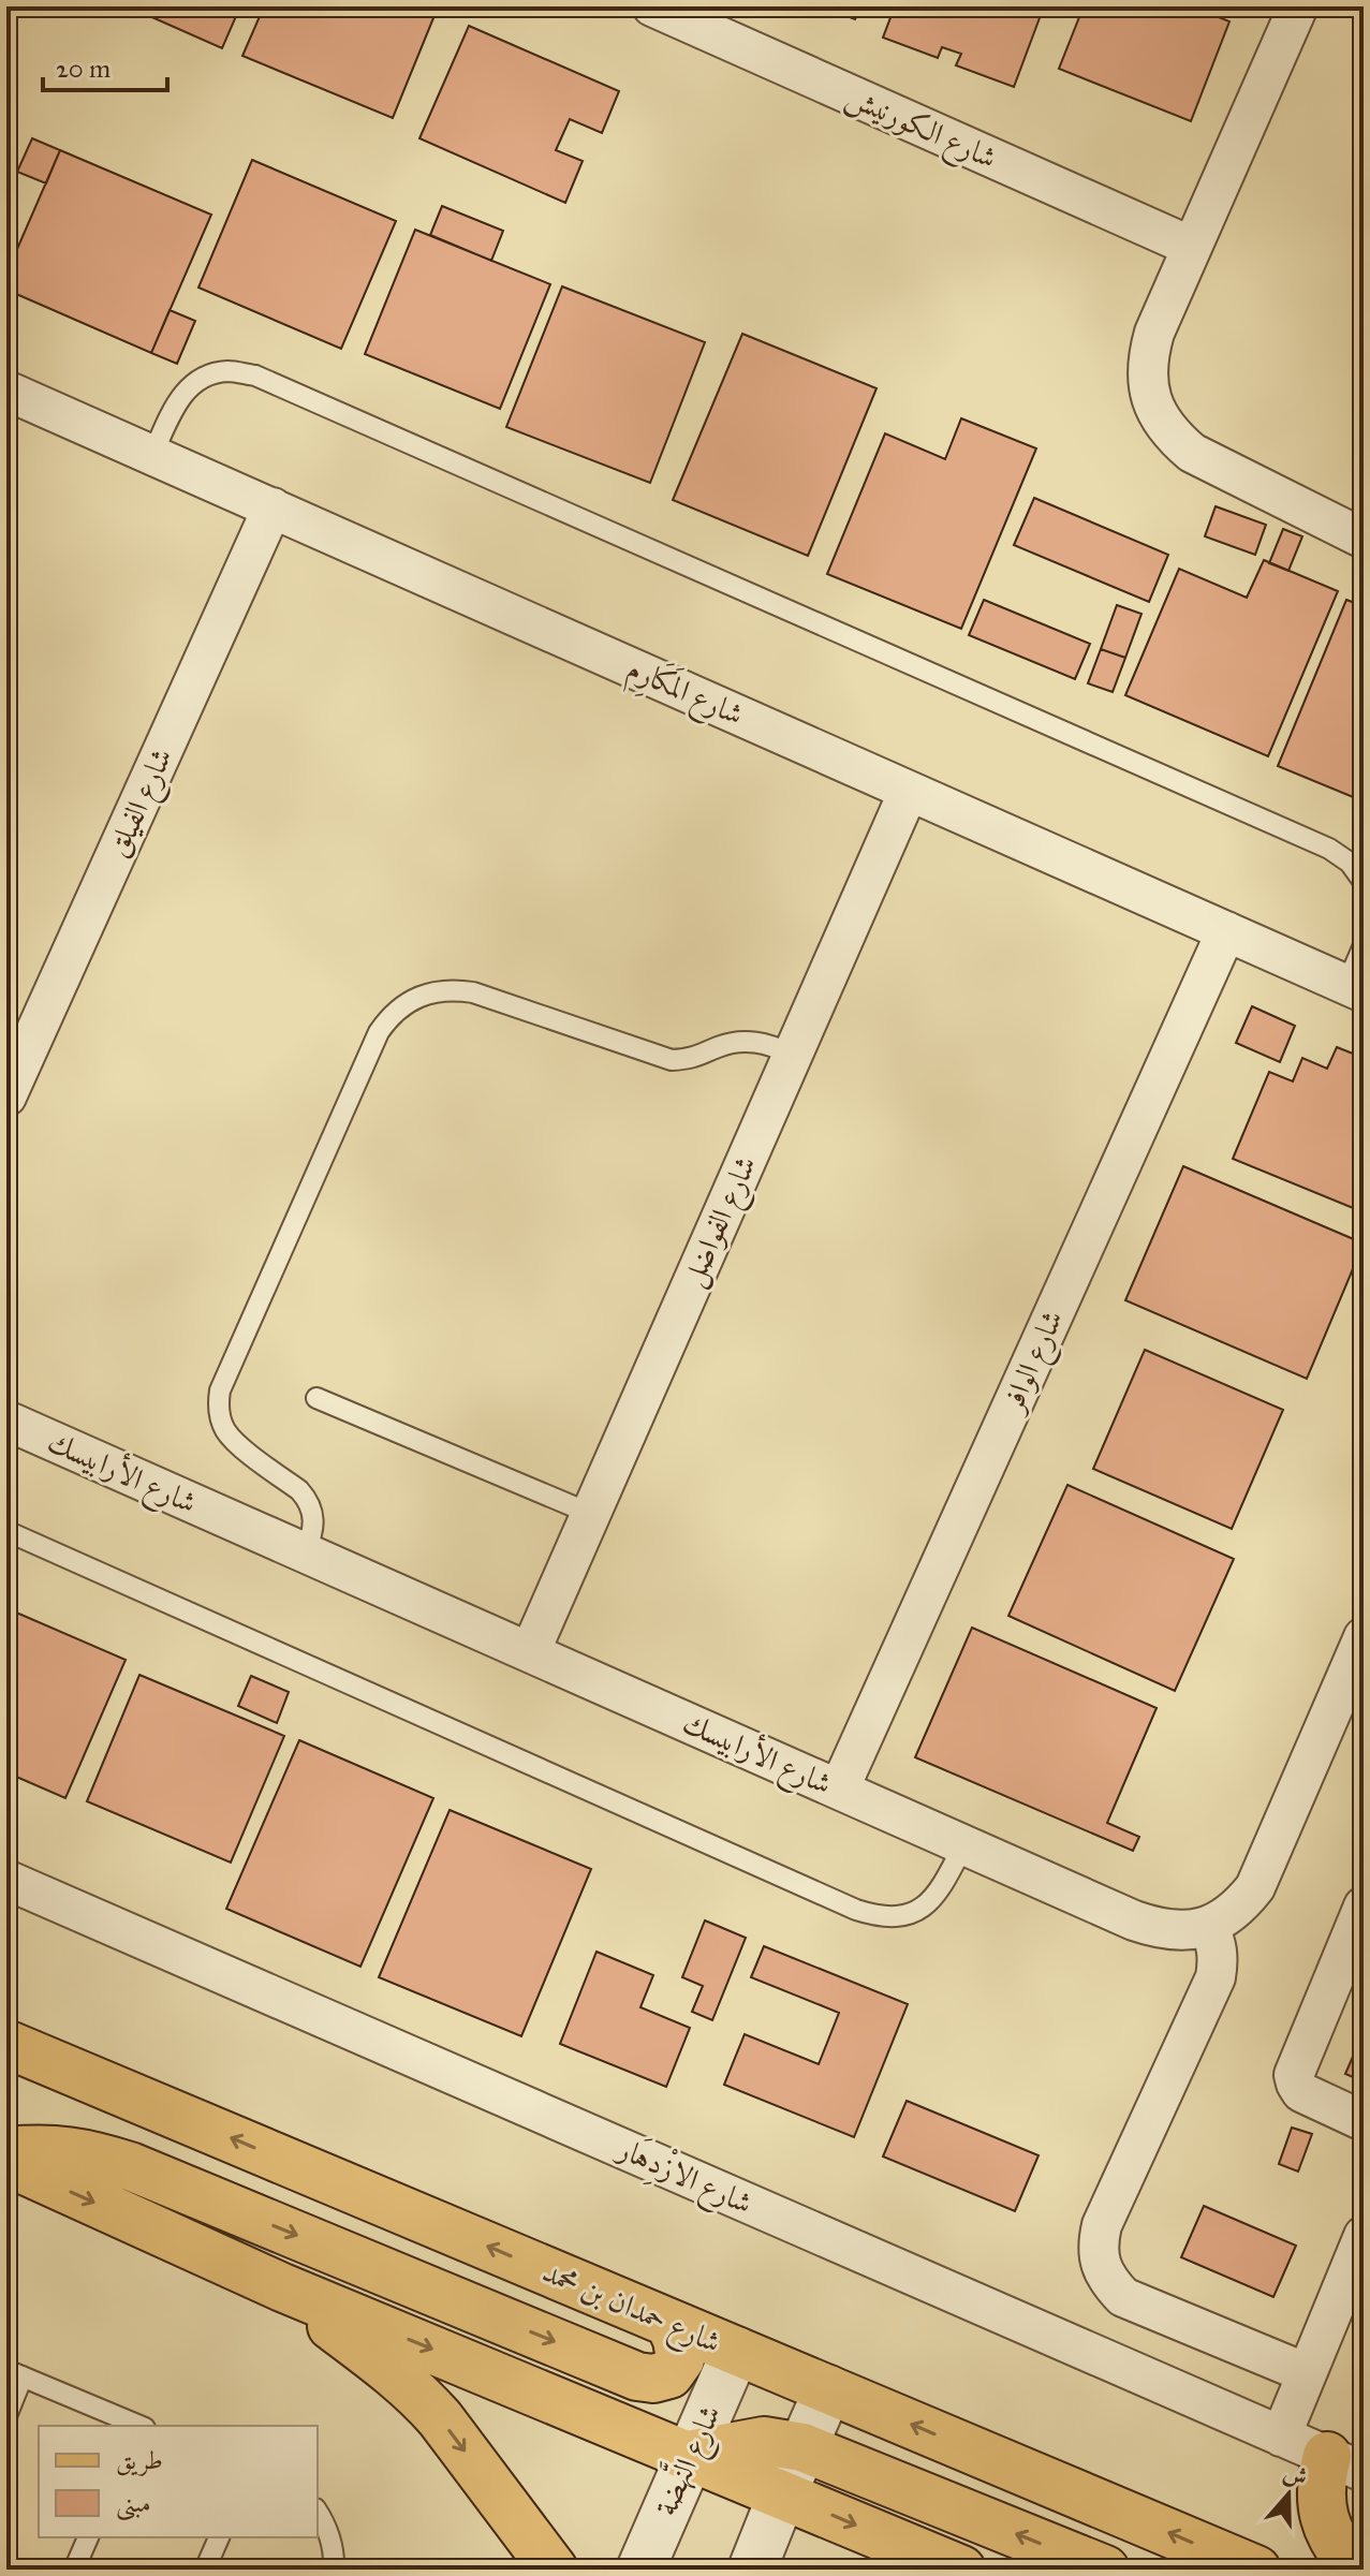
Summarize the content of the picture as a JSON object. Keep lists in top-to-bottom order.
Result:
{
  "streets": {
    "main road": ["شارع حمدان بن محمد"],
    "street": [
      "شارع الكورنيش",
      "شارع المَكَارِم",
      "شارع الفيلق",
      "شارع الفواضل",
      "شارع الوافر",
      "شارع الأرابيسك",
      "شارع الازْدِهَار",
      "شارع النَّهضة"
    ]
  },
  "crossings": [
    ["شارع المَكَارِم", "شارع الفيلق"],
    ["شارع المَكَارِم", "شارع الفواضل"],
    ["شارع المَكَارِم", "شارع الوافر"],
    ["شارع الفواضل", "شارع الأرابيسك"],
    ["شارع الوافر", "شارع الأرابيسك"],
    ["شارع حمدان بن محمد", "شارع النَّهضة"]
  ],
  "legend": ["طريق", "مبنى"],
  "scale_bar": "20 m",
  "north": "top"
}
